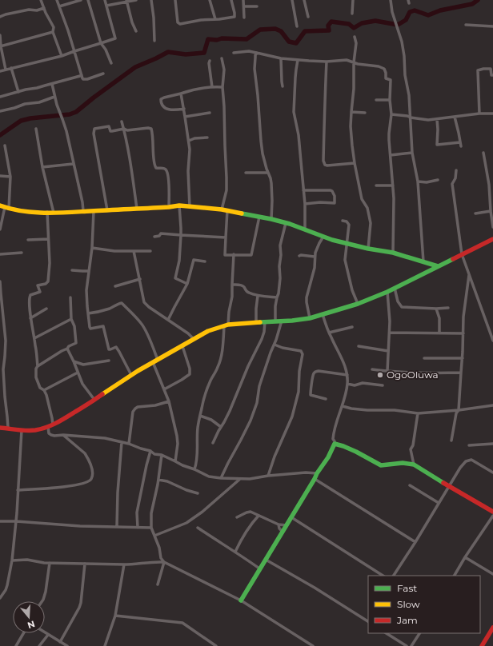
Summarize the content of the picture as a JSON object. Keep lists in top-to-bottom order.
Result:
{
  "places": ["OgoOluwa"],
  "legend": ["Fast", "Slow", "Jam"],
  "north": "bottom"
}
